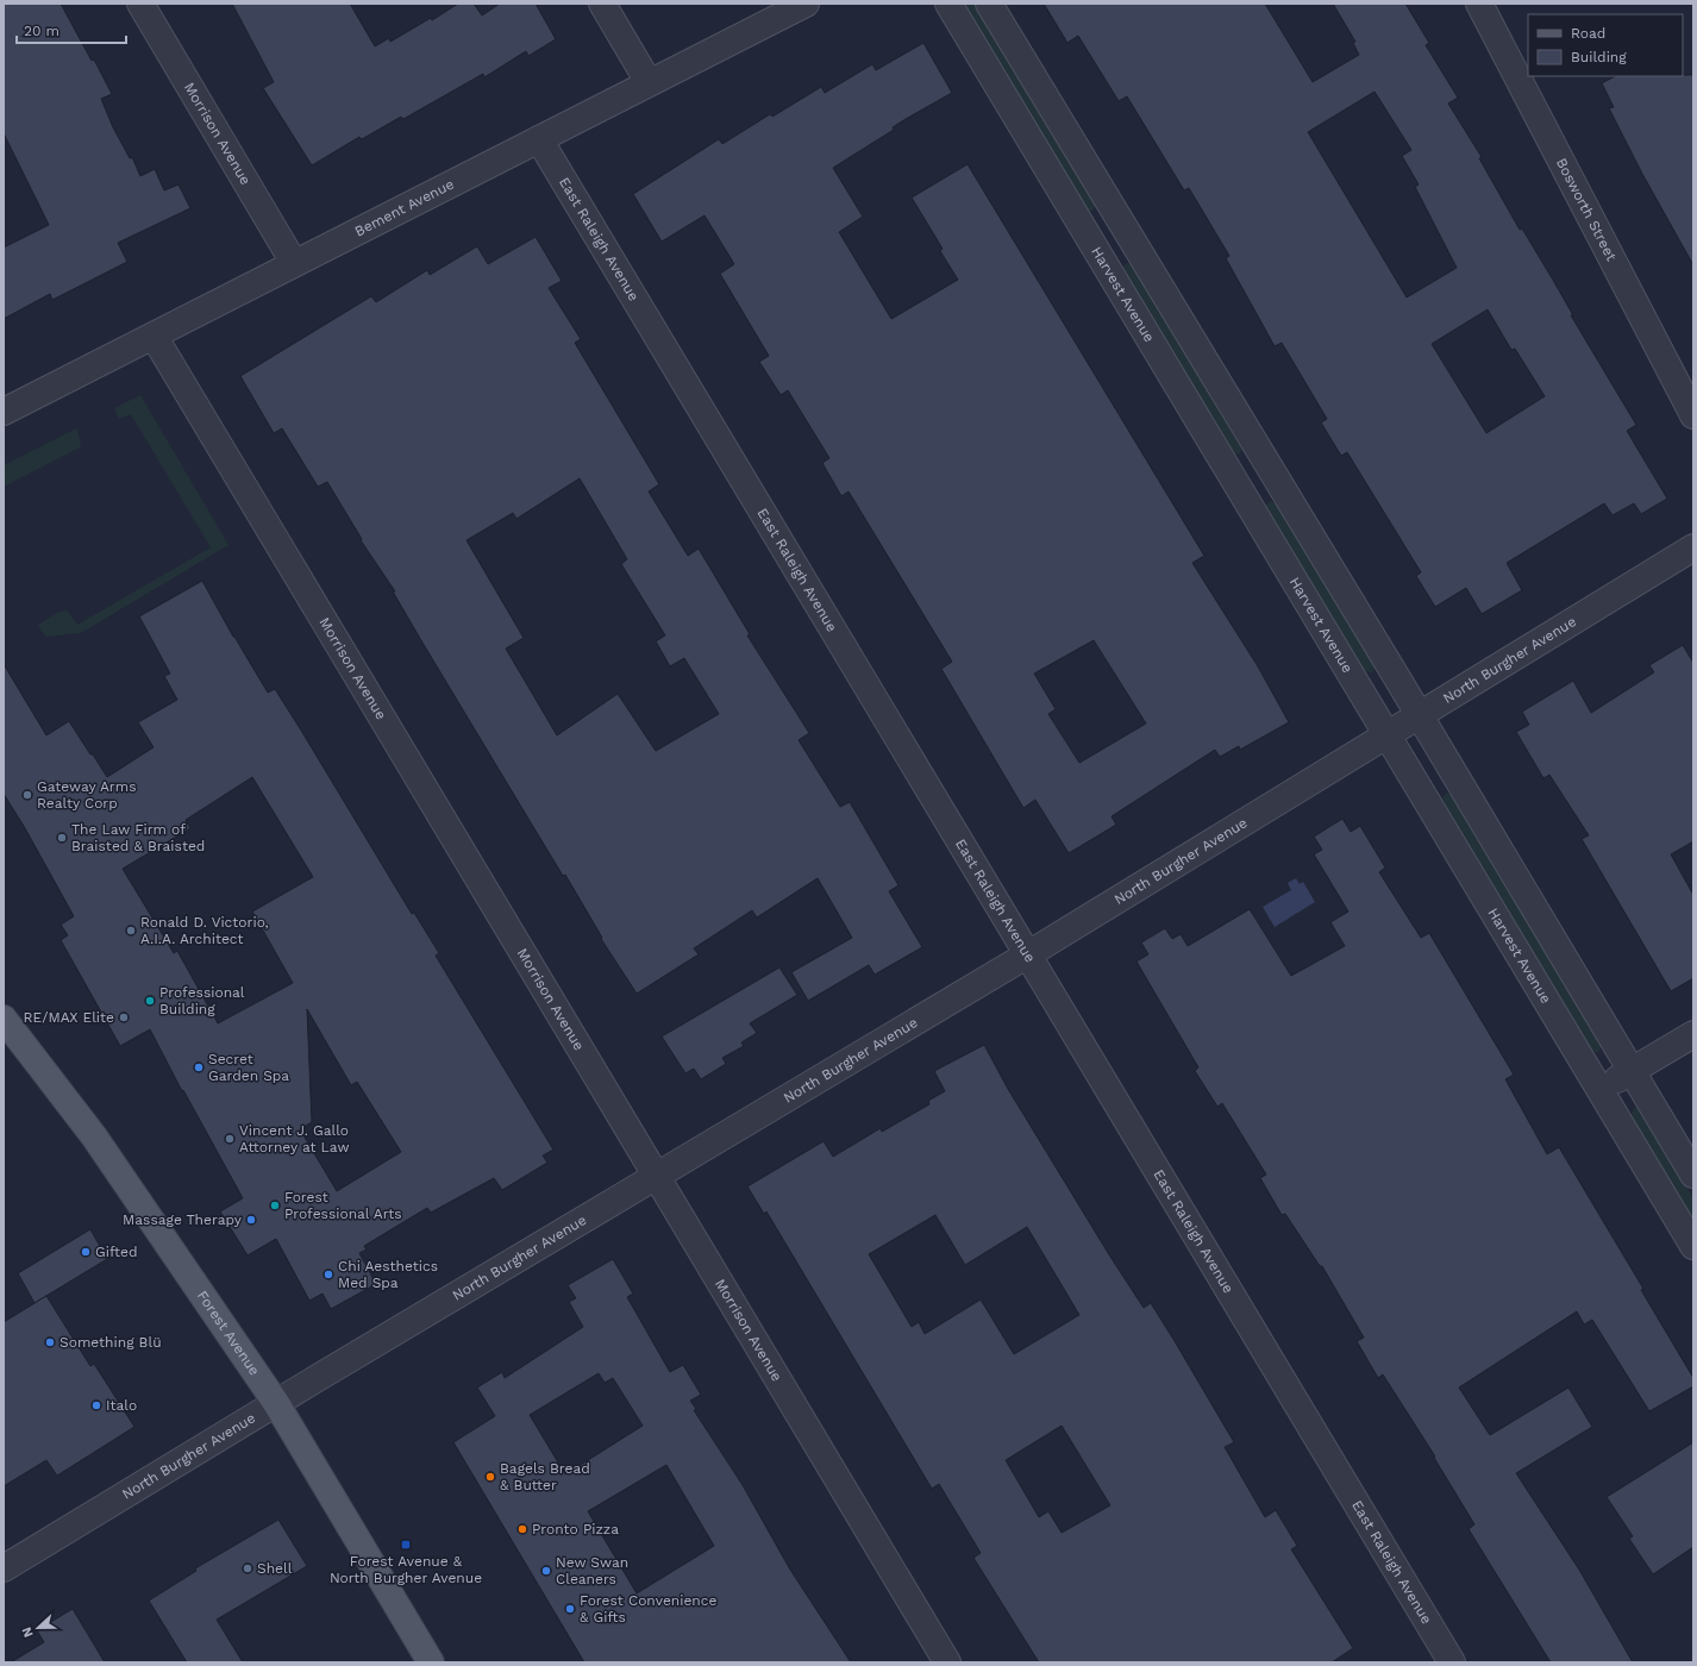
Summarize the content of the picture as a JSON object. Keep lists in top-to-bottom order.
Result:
{
  "streets": {
    "main road": ["Forest Avenue"],
    "street": [
      "Morrison Avenue",
      "Bement Avenue",
      "Bosworth Street",
      "East Raleigh Avenue",
      "Harvest Avenue",
      "North Burgher Avenue"
    ]
  },
  "crossings": [
    ["Morrison Avenue", "Bement Avenue"],
    ["Morrison Avenue", "North Burgher Avenue"],
    ["Bement Avenue", "East Raleigh Avenue"],
    ["East Raleigh Avenue", "North Burgher Avenue"],
    ["Harvest Avenue", "North Burgher Avenue"],
    ["North Burgher Avenue", "Forest Avenue"]
  ],
  "places": {
    "other": [
      "Gateway Arms Realty Corp",
      "The Law Firm of Braisted & Braisted",
      "Ronald D. Victorio, A.I.A. Architect",
      "Professional Building",
      "RE/MAX Elite",
      "Secret Garden Spa",
      "Vincent J. Gallo Attorney at Law",
      "Forest Professional Arts",
      "Massage Therapy",
      "Gifted",
      "Chi Aesthetics Med Spa",
      "Something Blü",
      "Italo",
      "Bagels Bread & Butter",
      "Pronto Pizza",
      "Shell",
      "New Swan Cleaners",
      "Forest Convenience & Gifts"
    ],
    "transit": ["Forest Avenue & North Burgher Avenue"]
  },
  "legend": ["Road", "Building"],
  "scale_bar": "20 m",
  "north": "left"
}
